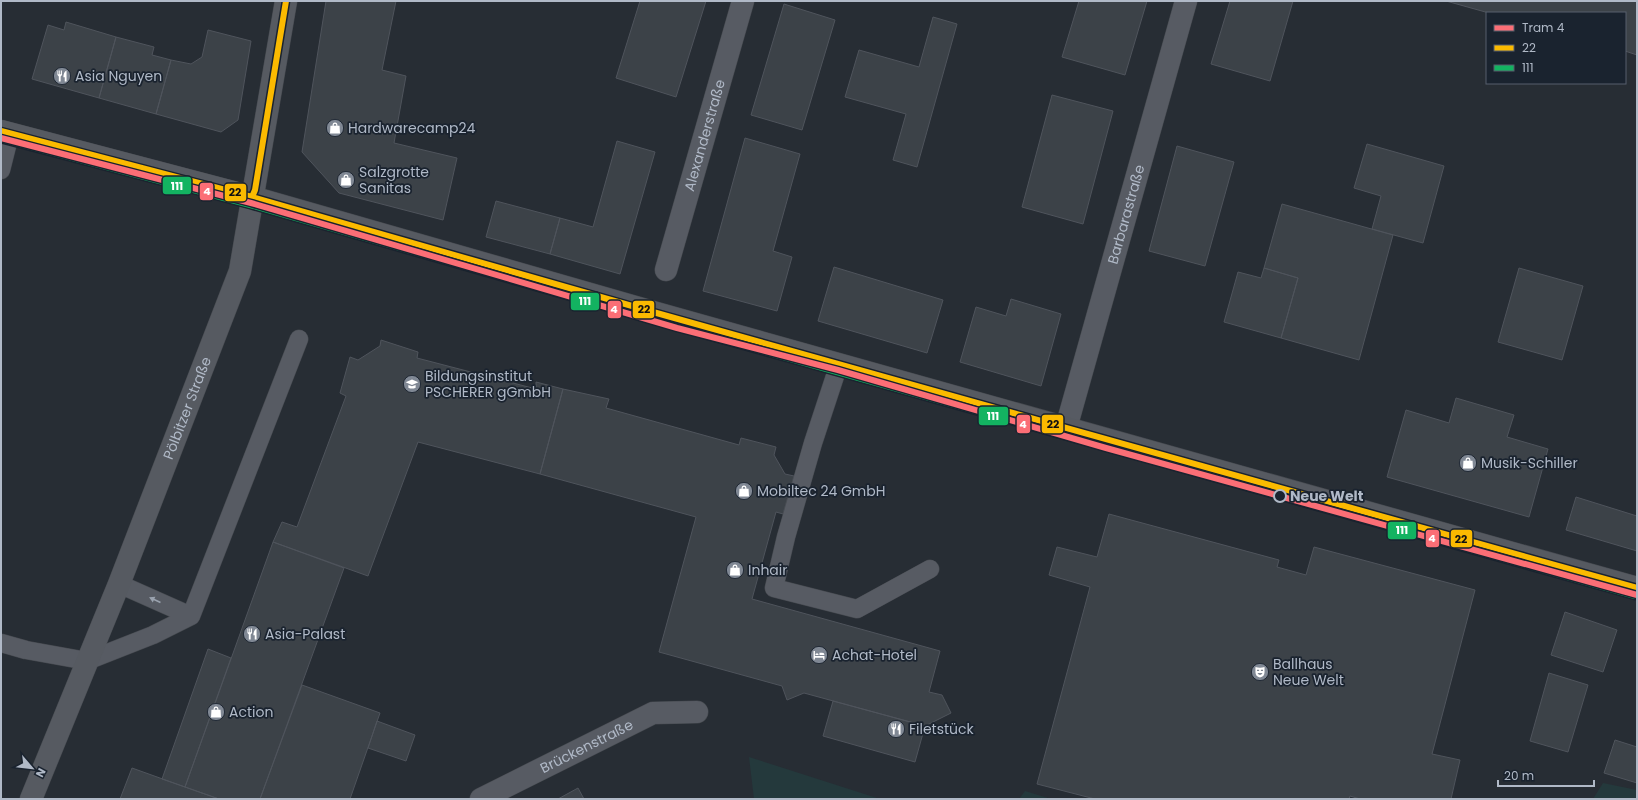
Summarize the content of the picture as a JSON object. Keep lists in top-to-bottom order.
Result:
{
  "streets": {
    "street": [
      "Alexanderstraße",
      "Barbarastraße",
      "Pölbitzer Straße",
      "Brückenstraße"
    ]
  },
  "places": {
    "restaurant": ["Asia Nguyen", "Asia-Palast", "Filetstück"],
    "shop": [
      "Hardwarecamp24",
      "Salzgrotte Sanitas",
      "Musik-Schiller",
      "Mobiltec 24 GmbH",
      "Inhair",
      "Action"
    ],
    "school or university": ["Bildungsinstitut PSCHERER gGmbH"],
    "other": ["Neue Welt"],
    "hotel": ["Achat-Hotel"],
    "theatre": ["Ballhaus Neue Welt"]
  },
  "lines": ["transit line 22", "tram line 4", "transit line 111"],
  "legend": ["Tram 4", "22", "111"],
  "scale_bar": "20 m",
  "north": "bottom right"
}
